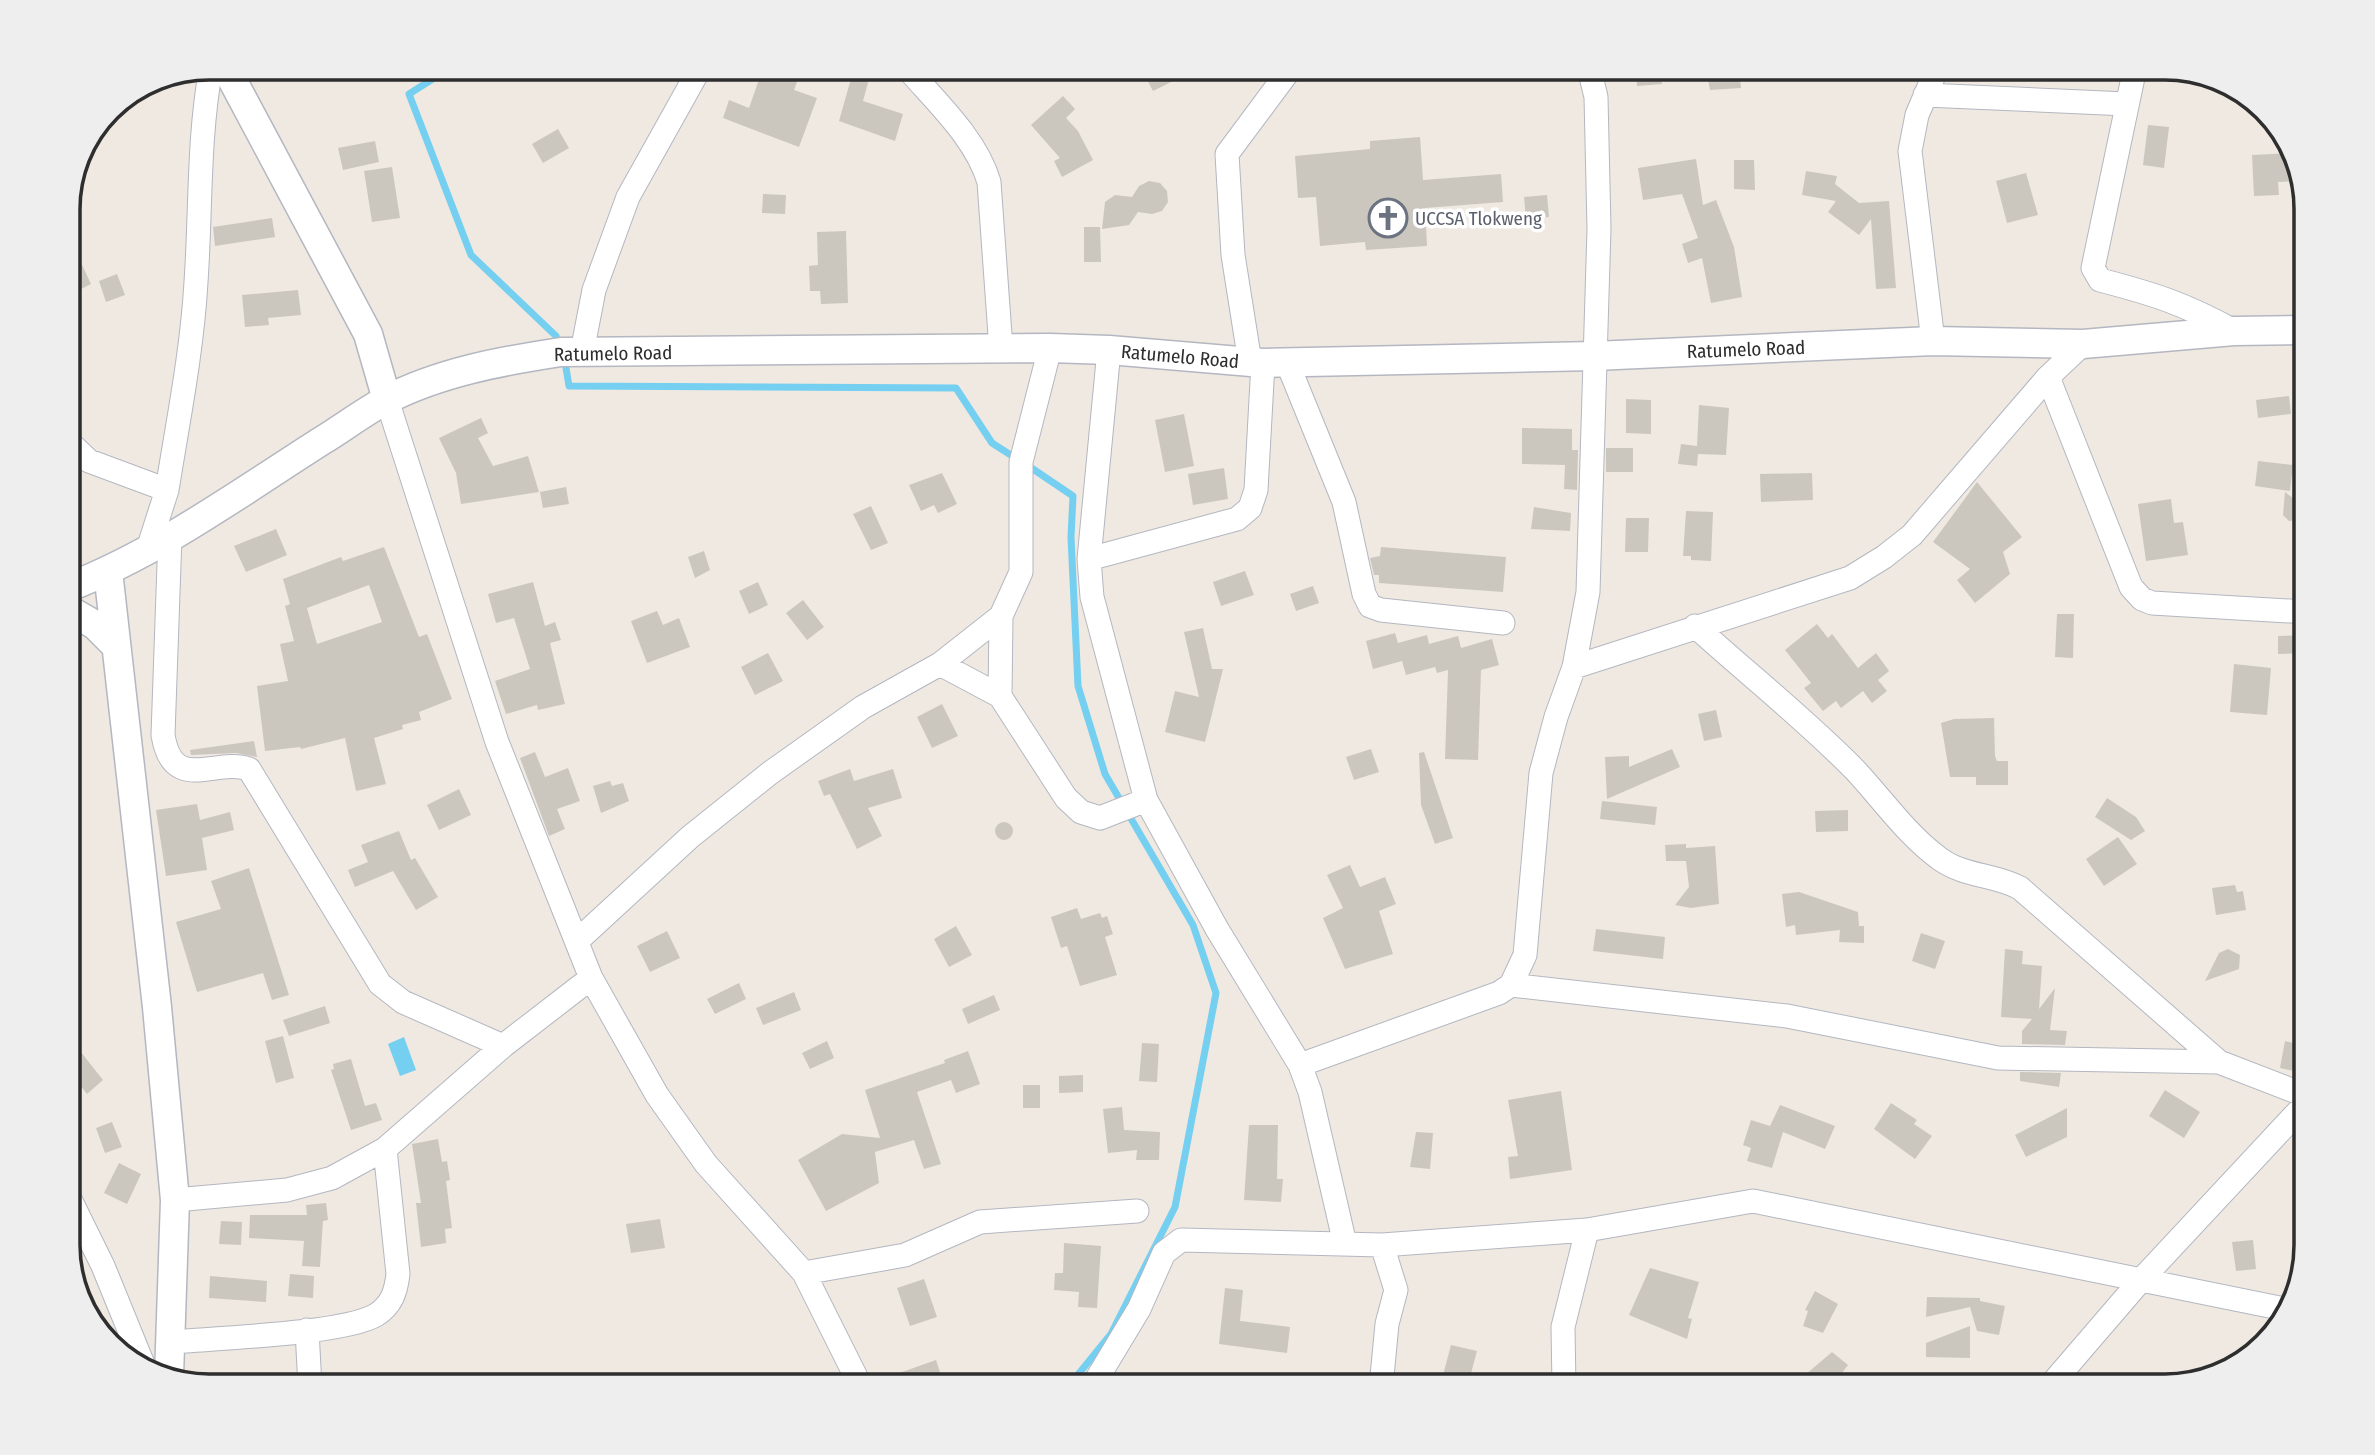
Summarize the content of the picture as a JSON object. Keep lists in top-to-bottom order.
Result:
{
  "streets": {
    "street": ["Ratumelo Road"]
  },
  "places": {
    "church": ["UCCSA Tlokweng"]
  }
}
